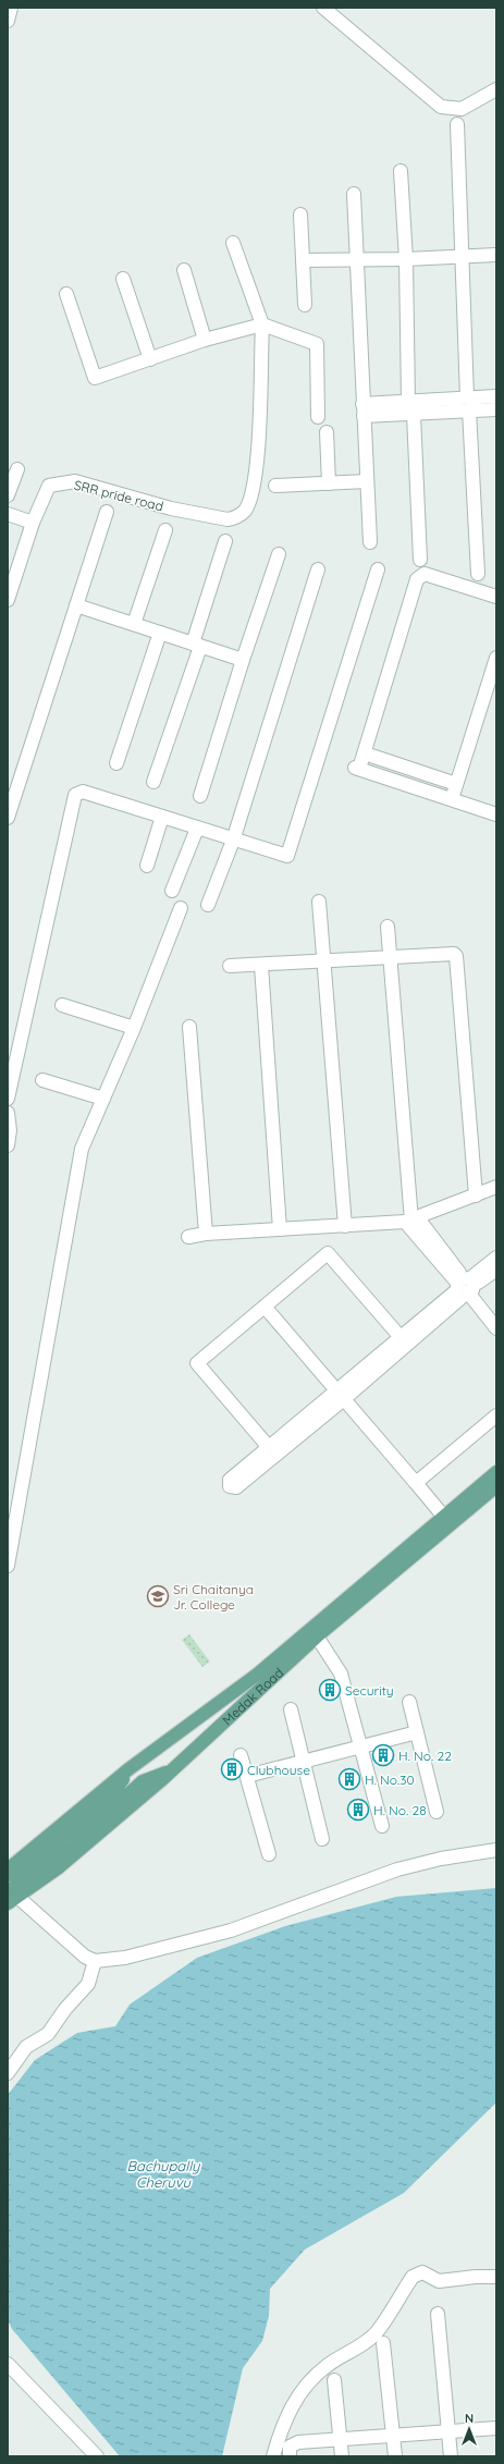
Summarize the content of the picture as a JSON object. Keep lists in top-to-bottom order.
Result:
{
  "streets": {
    "main road": ["Medak Road"],
    "street": ["SRR pride road"]
  },
  "water": ["Bachupally Cheruvu"],
  "places": {
    "school or university": ["Sri Chaitanya Jr. College"],
    "building": [
      "Security",
      "H. No. 22",
      "Clubhouse",
      "H. No.30",
      "H. No. 28"
    ]
  },
  "north": "top"
}
